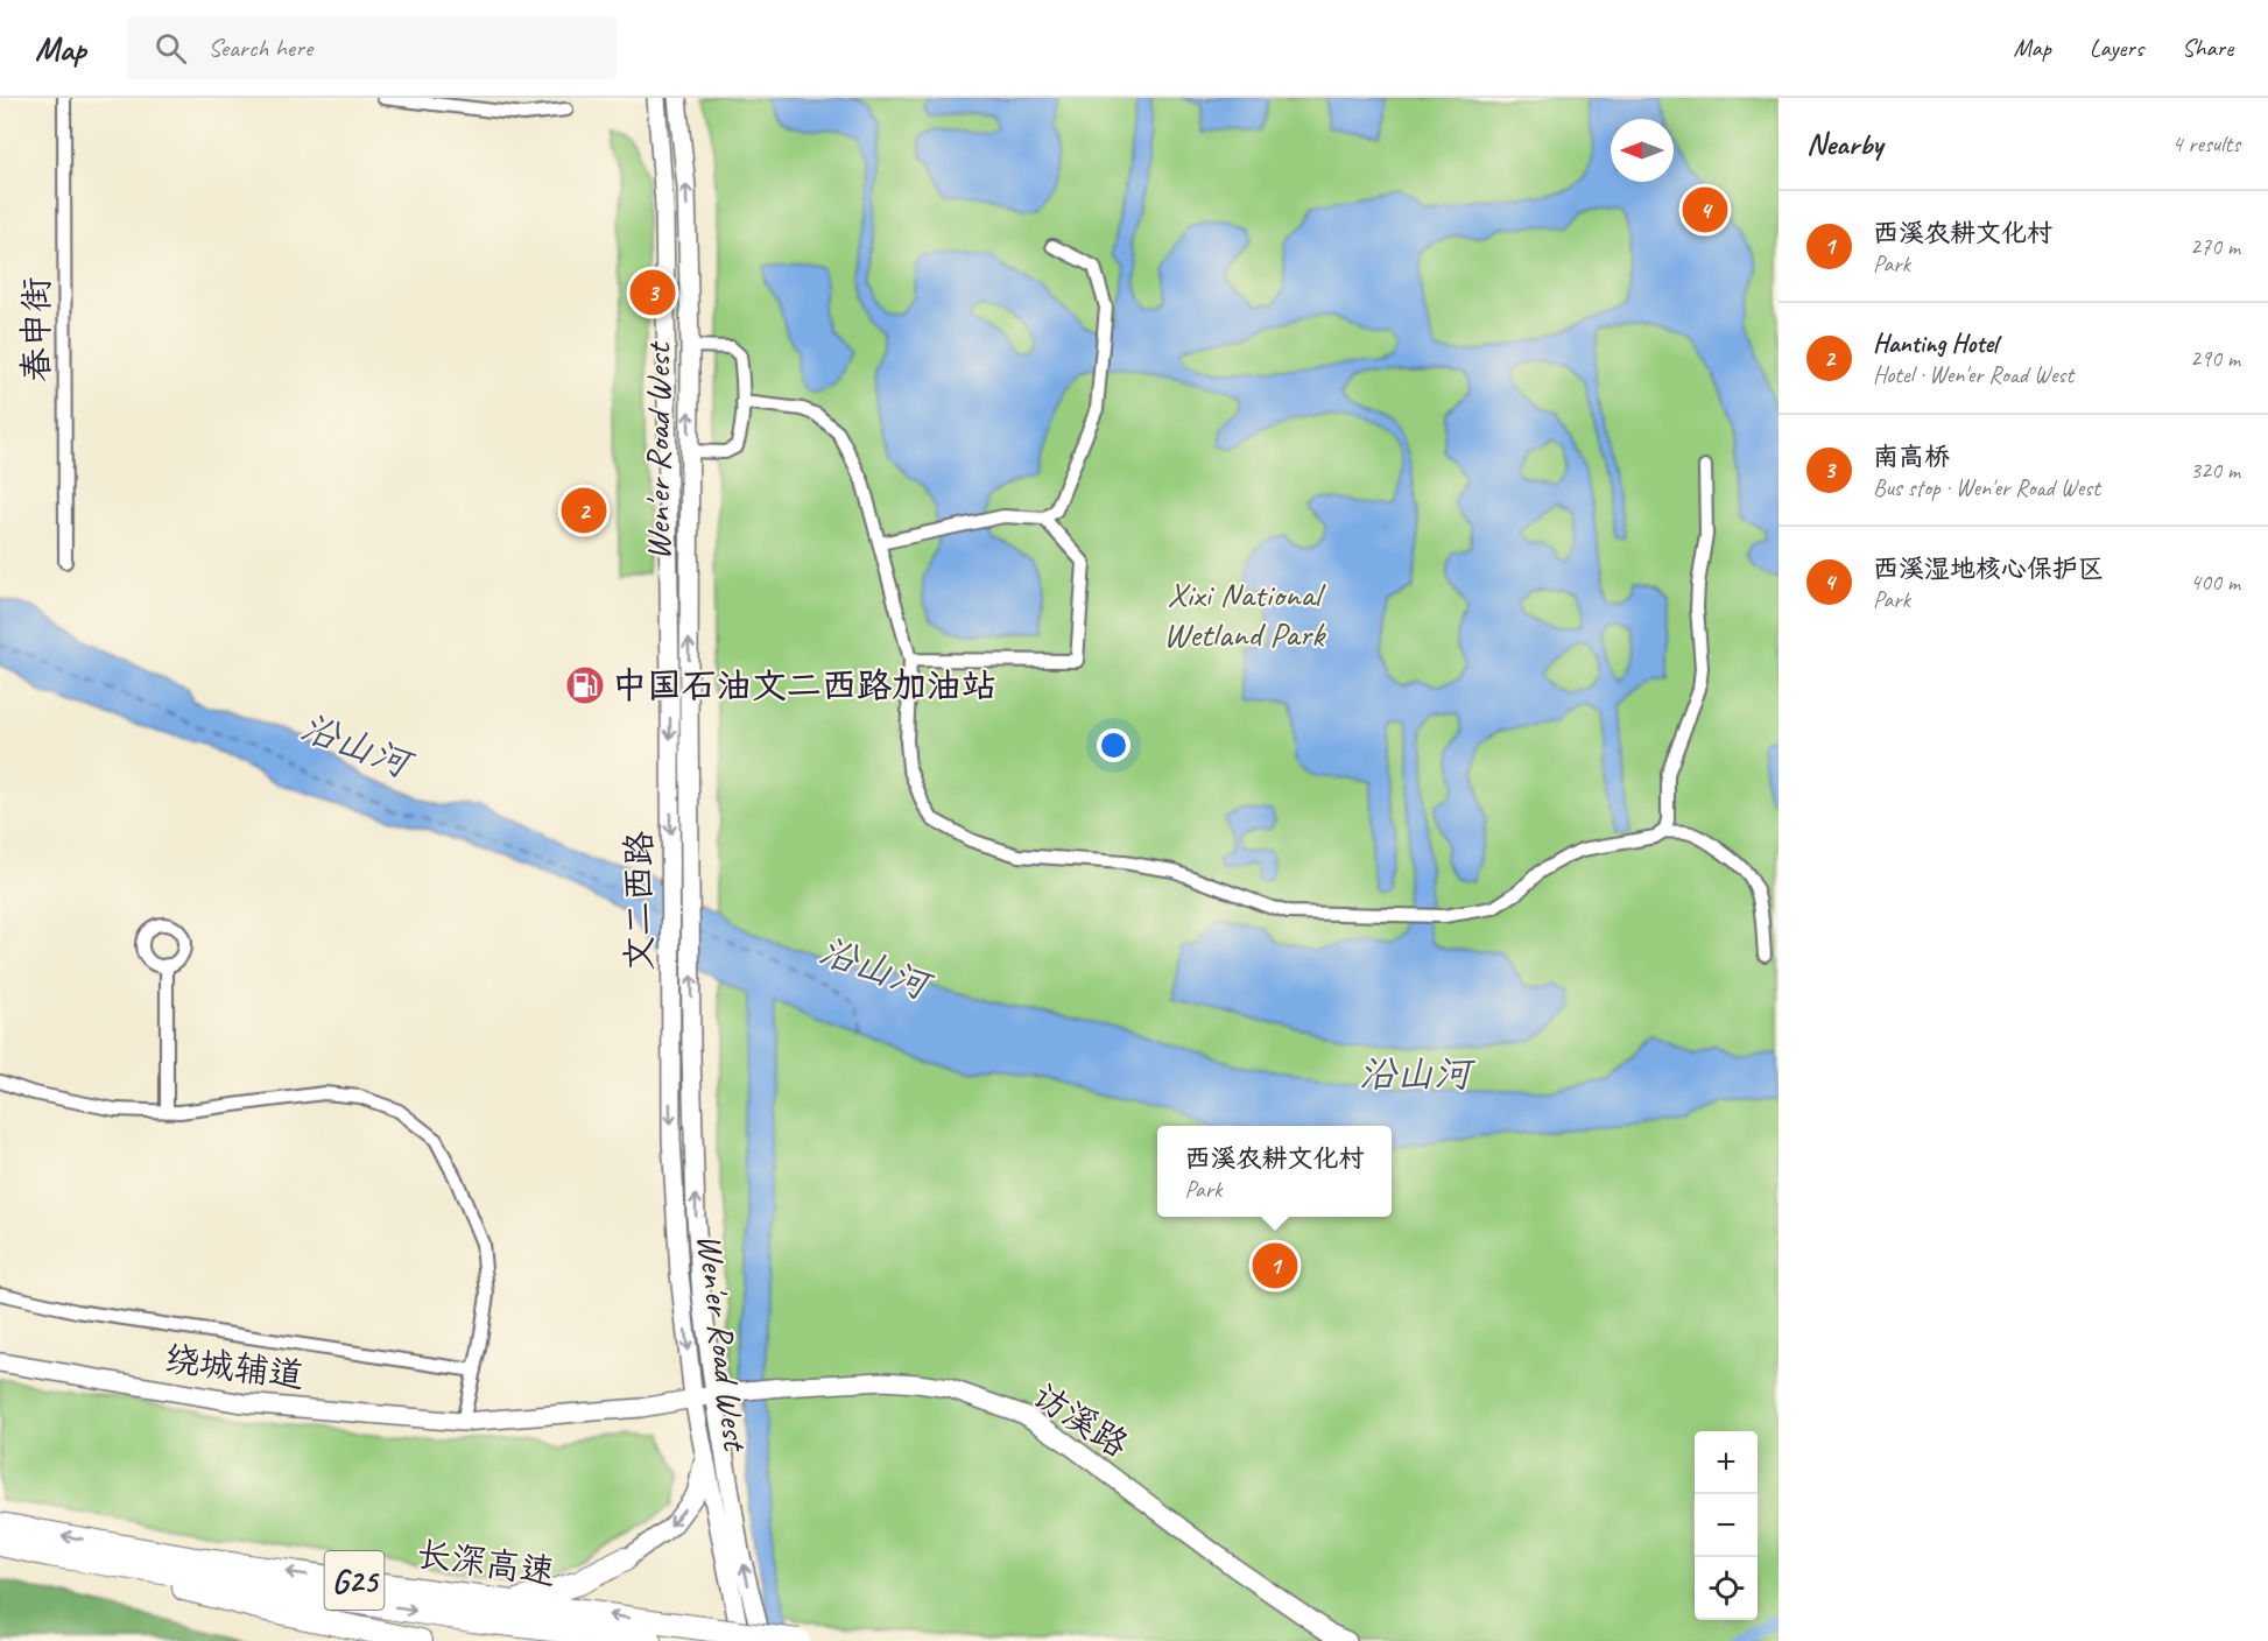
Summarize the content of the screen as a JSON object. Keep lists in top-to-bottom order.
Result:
{
  "streets": {
    "highway": ["长深高速", "G25"],
    "main road": [
      "Wen'er Road West",
      "文二西路",
      "绕城辅道",
      "访溪路"
    ],
    "street": ["春申街"]
  },
  "crossings": [
    ["Wen'er Road West", "文二西路"],
    ["Wen'er Road West", "绕城辅道"],
    ["Wen'er Road West", "访溪路"],
    ["绕城辅道", "访溪路"]
  ],
  "water": ["沿山河"],
  "parks": ["Xixi National Wetland Park"],
  "places": {
    "fuel station": ["中国石油文二西路加油站"]
  },
  "north": "left",
  "page": {
    "header": "Map",
    "search": "Search here",
    "nav": ["Map", "Layers", "Share"],
    "heading": ["Nearby", "4 results"],
    "pins": [
      "4",
      "3",
      "2",
      "1"
    ],
    "list": [
      {
        "mark": "1",
        "name": "西溪农耕文化村",
        "note": "Park",
        "value": "270 m"
      },
      {
        "mark": "2",
        "name": "Hanting Hotel",
        "note": "Hotel · Wen'er Road West",
        "value": "290 m"
      },
      {
        "mark": "3",
        "name": "南高桥",
        "note": "Bus stop · Wen'er Road West",
        "value": "320 m"
      },
      {
        "mark": "4",
        "name": "西溪湿地核心保护区",
        "note": "Park",
        "value": "400 m"
      }
    ],
    "popup": ["西溪农耕文化村", "Park"],
    "map_buttons": ["+", "−"]
  }
}
